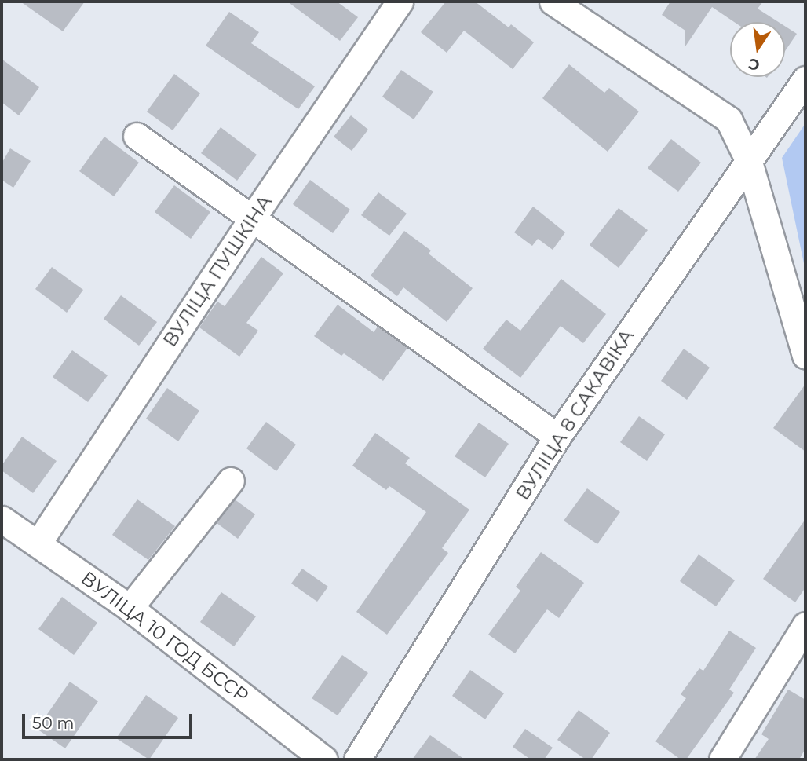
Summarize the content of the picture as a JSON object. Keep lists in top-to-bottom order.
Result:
{
  "streets": {
    "street": ["ВУЛІЦА ПУШКІНА", "ВУЛІЦА 8 САКАВІКА", "ВУЛІЦА 10 ГОД БССР"]
  },
  "crossings": [
    ["ВУЛІЦА ПУШКІНА", "ВУЛІЦА 10 ГОД БССР"]
  ],
  "scale_bar": "50 m",
  "north": "bottom"
}
